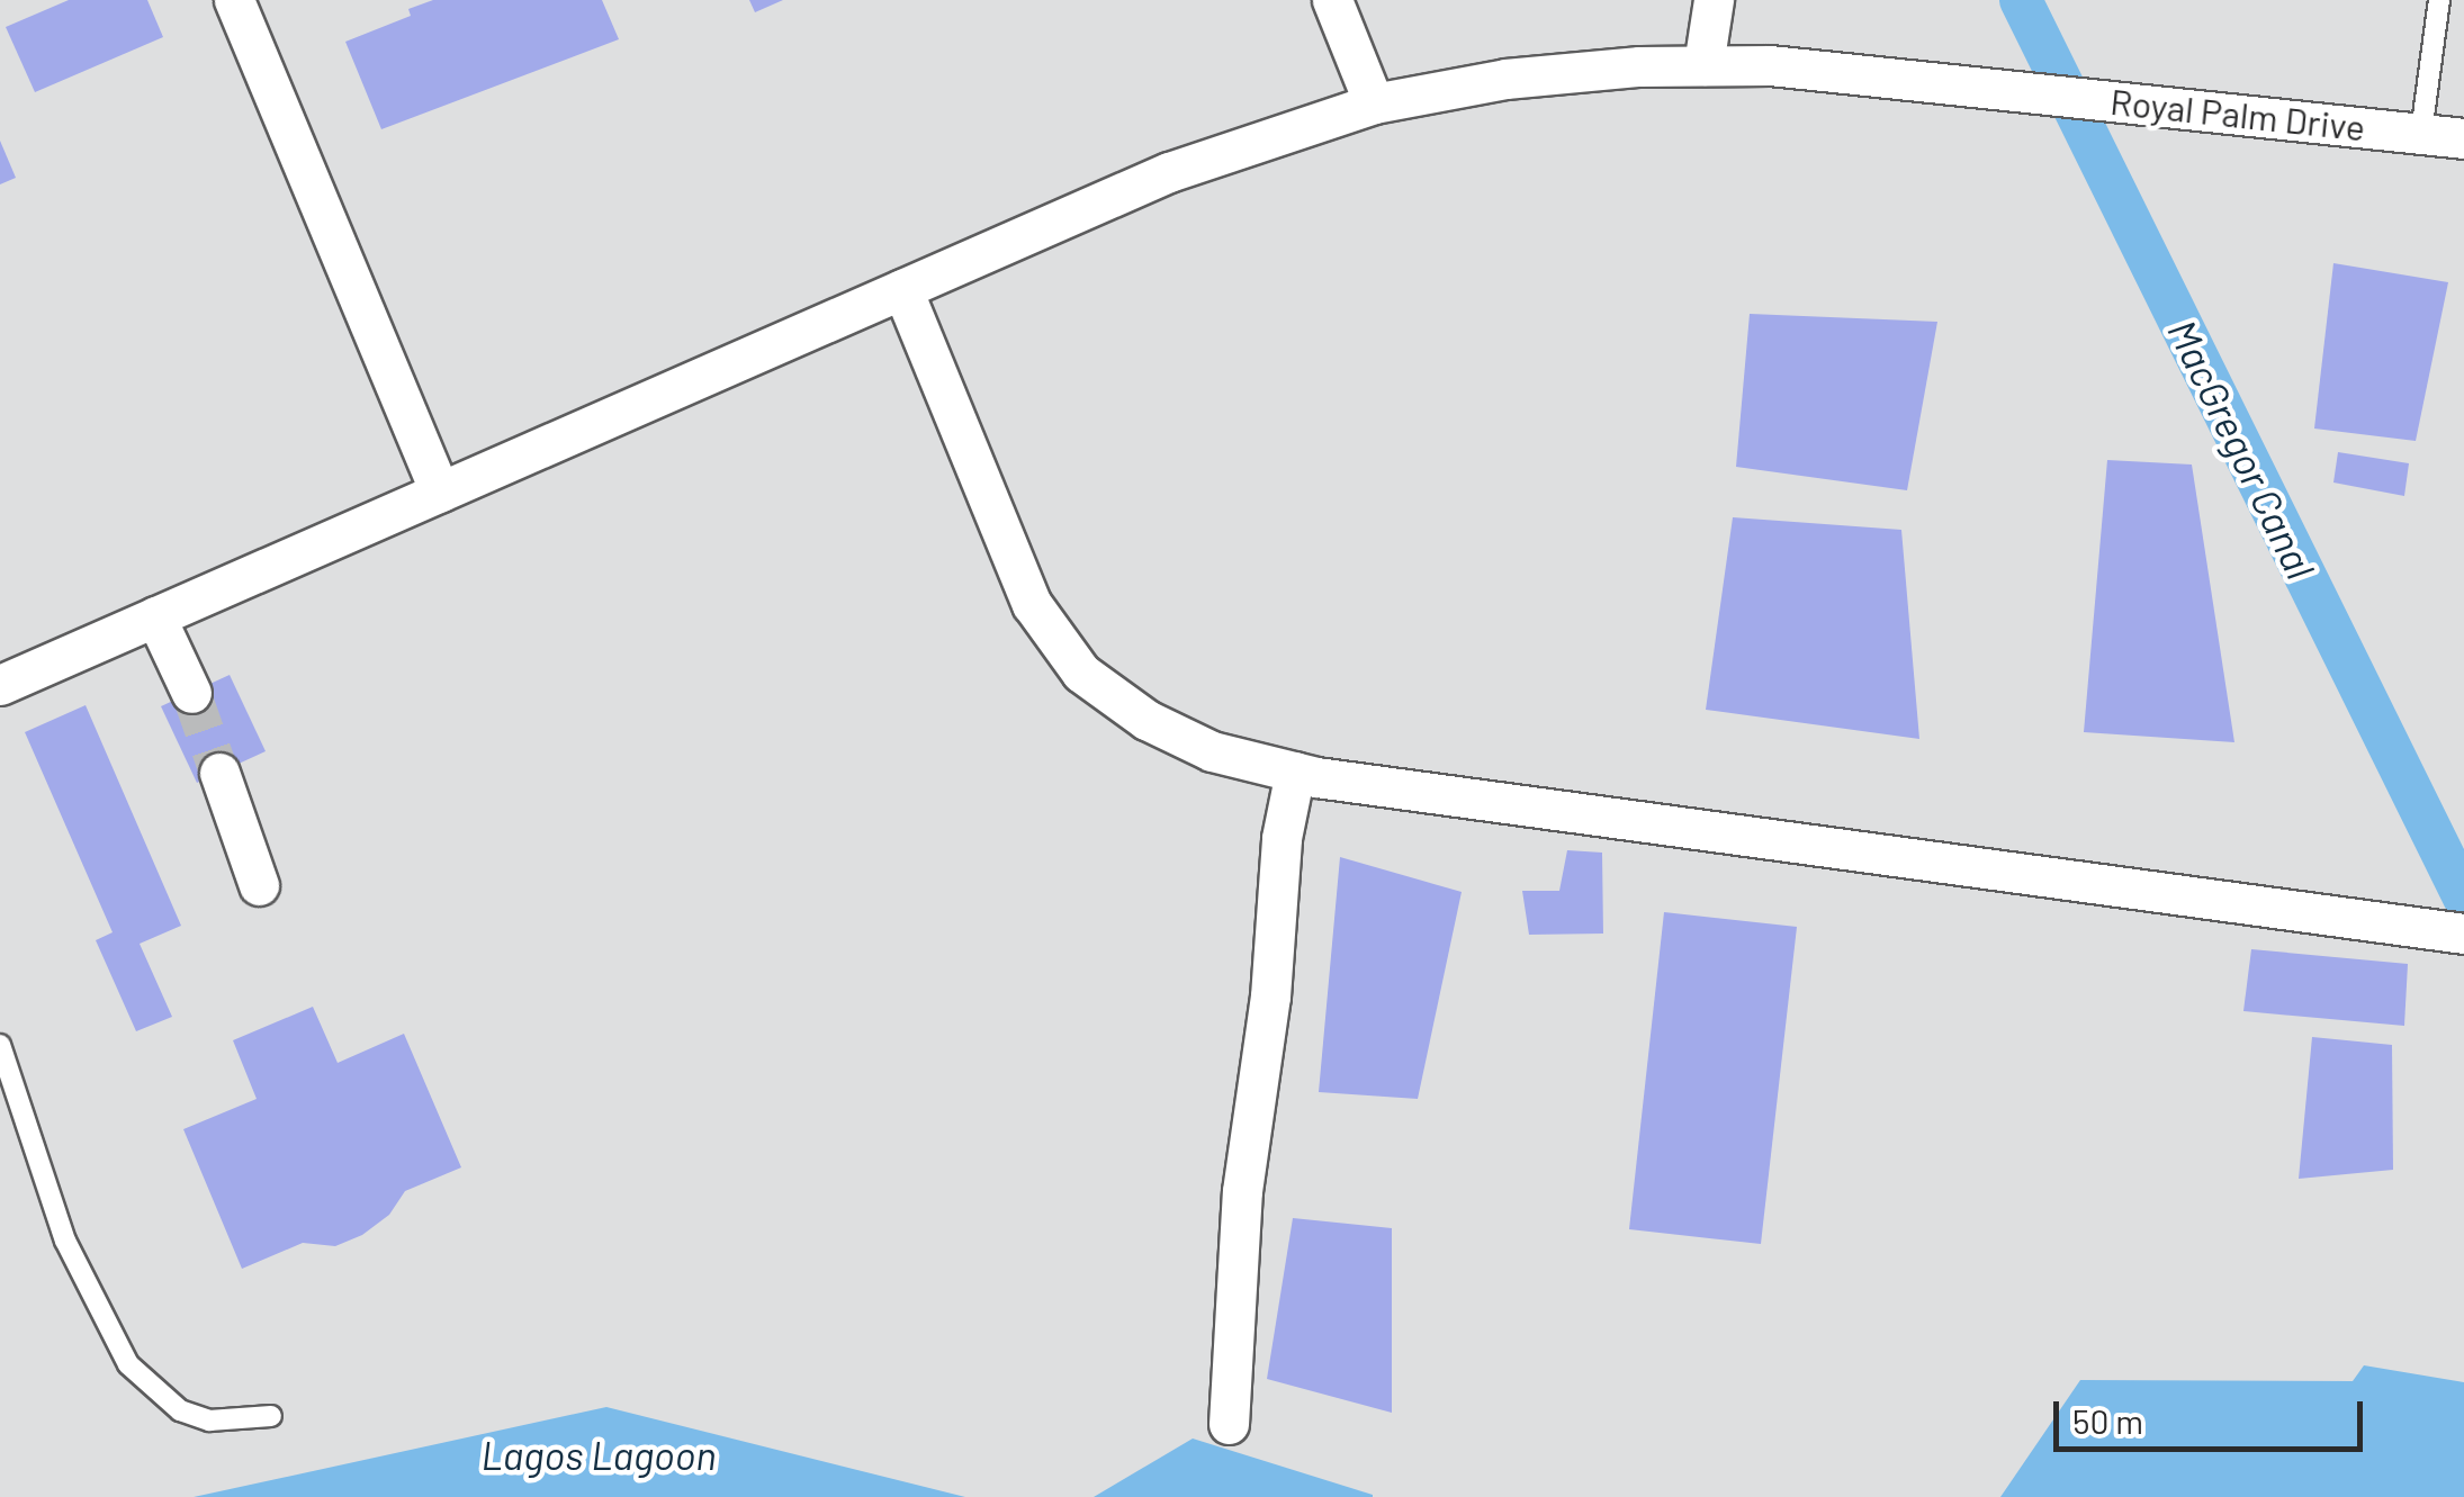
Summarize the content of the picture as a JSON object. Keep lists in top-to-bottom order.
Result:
{
  "streets": {
    "street": ["Royal Palm Drive"]
  },
  "water": ["MacGregor Canal", "Lagos Lagoon"],
  "scale_bar": "50 m"
}
